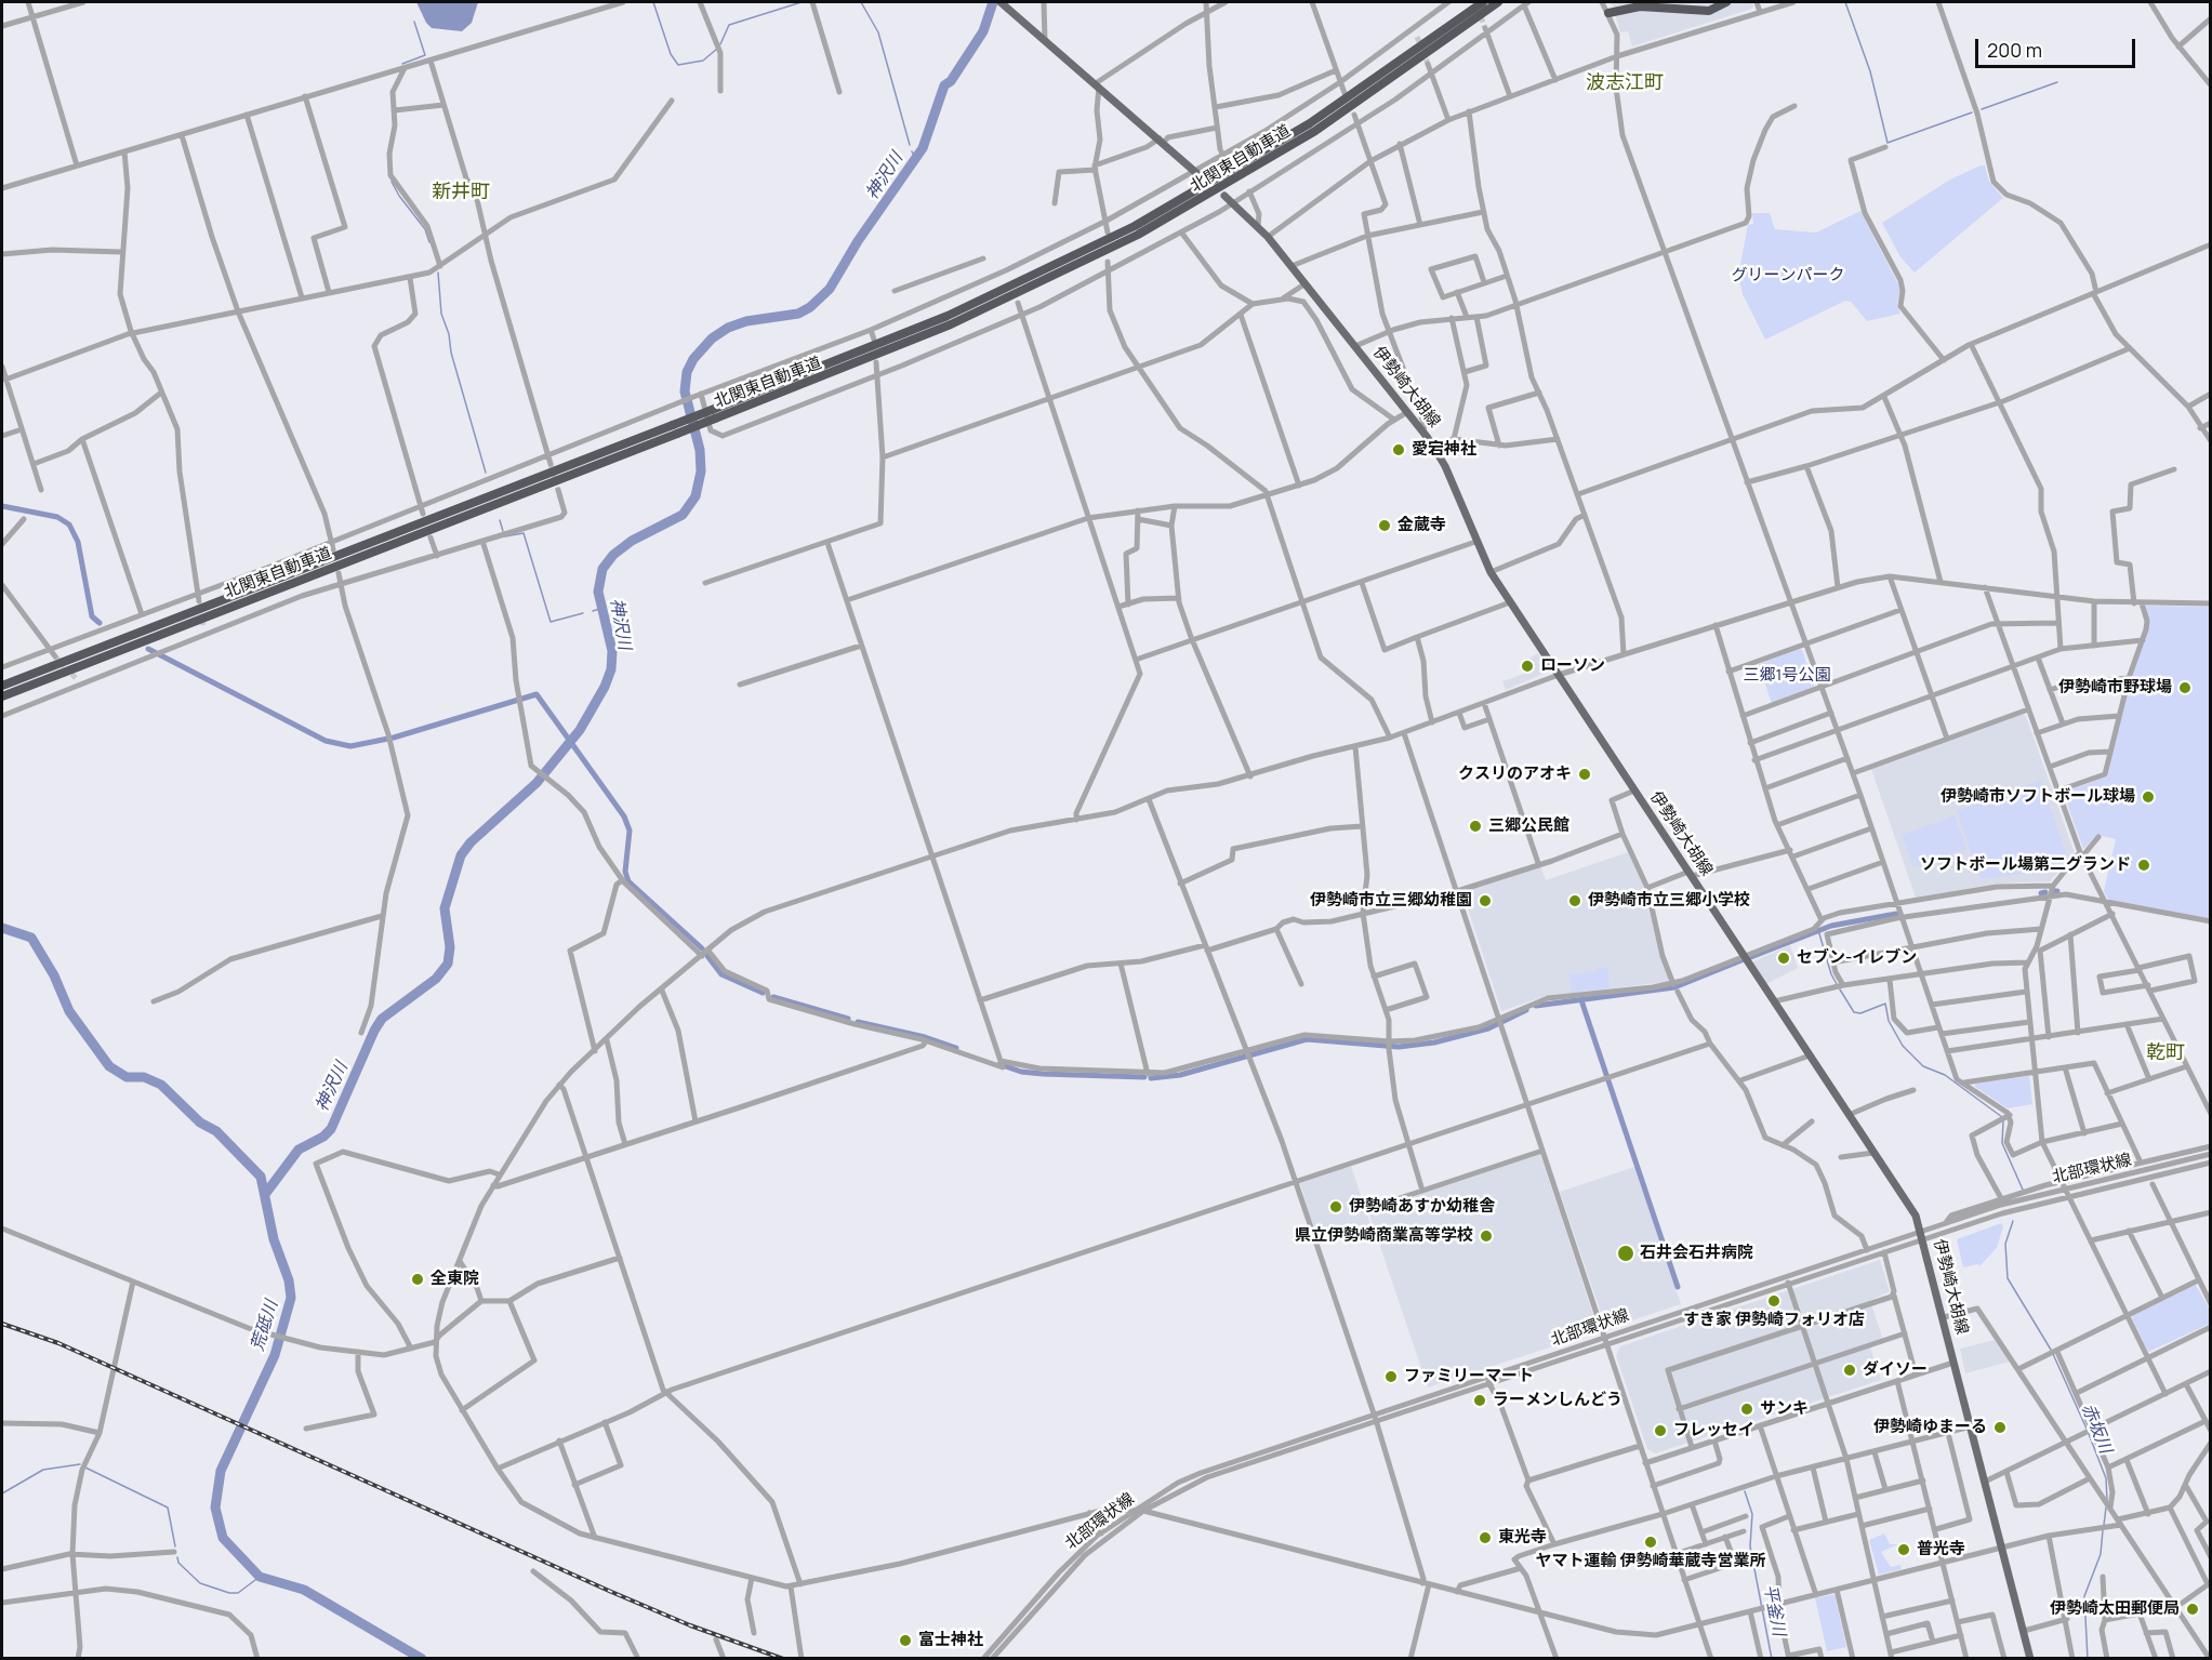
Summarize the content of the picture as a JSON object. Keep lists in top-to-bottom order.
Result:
{
  "streets": {
    "highway": ["北関東自動車道"],
    "main road": ["伊勢崎大胡線"],
    "street": ["北部環状線"]
  },
  "crossings": [
    ["伊勢崎大胡線", "北部環状線"]
  ],
  "districts": ["波志江町", "新井町", "乾町"],
  "water": [
    "神沢川",
    "荒砥川",
    "赤坂川",
    "平釜川"
  ],
  "parks": ["グリーンパーク", "三郷1号公園"],
  "places": [
    "愛宕神社",
    "金蔵寺",
    "ローソン",
    "伊勢崎市野球場",
    "クスリのアオキ",
    "伊勢崎市ソフトボール球場",
    "三郷公民館",
    "ソフトボール場第二グランド",
    "伊勢崎市立三郷幼稚園",
    "伊勢崎市立三郷小学校",
    "セブン-イレブン",
    "伊勢崎あすか幼稚舎",
    "県立伊勢崎商業高等学校",
    "石井会石井病院",
    "全東院",
    "すき家 伊勢崎フォリオ店",
    "ダイソー",
    "ファミリーマート",
    "ラーメンしんどう",
    "サンキ",
    "伊勢崎ゆまーる",
    "フレッセイ",
    "東光寺",
    "ヤマト運輸 伊勢崎華蔵寺営業所",
    "普光寺",
    "伊勢崎太田郵便局",
    "富士神社"
  ],
  "scale_bar": "200 m"
}
